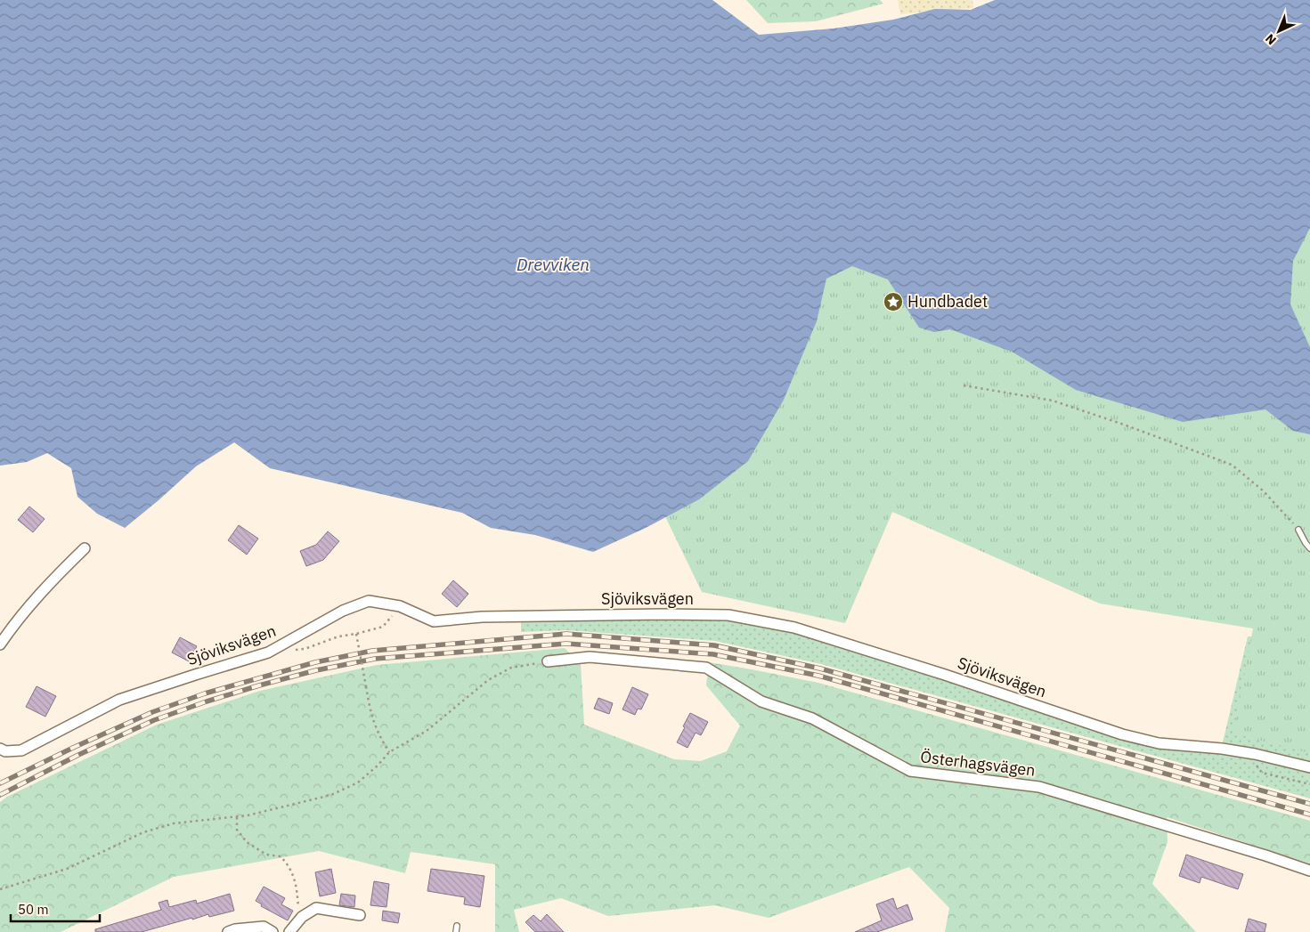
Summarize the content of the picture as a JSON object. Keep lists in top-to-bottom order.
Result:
{
  "streets": {
    "street": ["Sjöviksvägen", "Österhagsvägen"]
  },
  "water": ["Drevviken"],
  "places": {
    "place": ["Hundbadet"]
  },
  "scale_bar": "50 m",
  "north": "bottom left"
}
